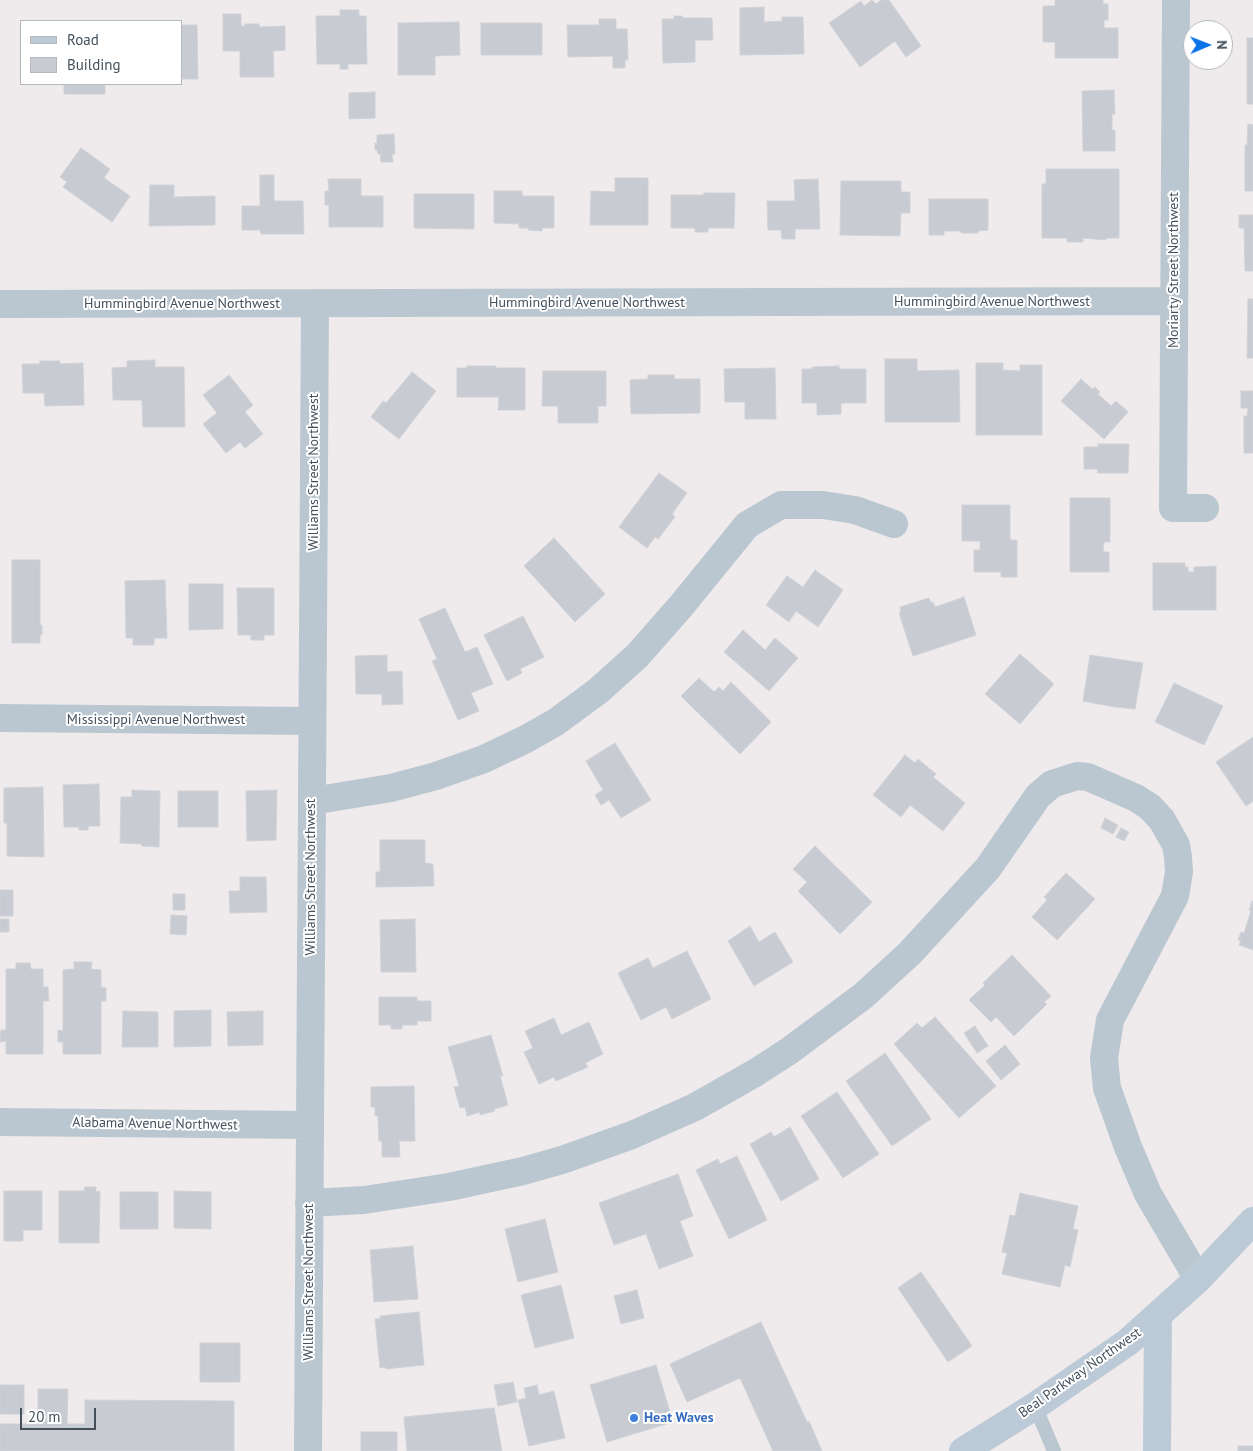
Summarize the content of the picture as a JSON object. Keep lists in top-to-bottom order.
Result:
{
  "streets": {
    "main road": ["Beal Parkway Northwest"],
    "street": [
      "Moriarty Street Northwest",
      "Hummingbird Avenue Northwest",
      "Williams Street Northwest",
      "Mississippi Avenue Northwest",
      "Alabama Avenue Northwest"
    ]
  },
  "crossings": [
    ["Moriarty Street Northwest", "Hummingbird Avenue Northwest"],
    ["Hummingbird Avenue Northwest", "Williams Street Northwest"],
    ["Williams Street Northwest", "Mississippi Avenue Northwest"],
    ["Williams Street Northwest", "Alabama Avenue Northwest"]
  ],
  "places": ["Heat Waves"],
  "legend": ["Road", "Building"],
  "scale_bar": "20 m",
  "north": "right"
}
